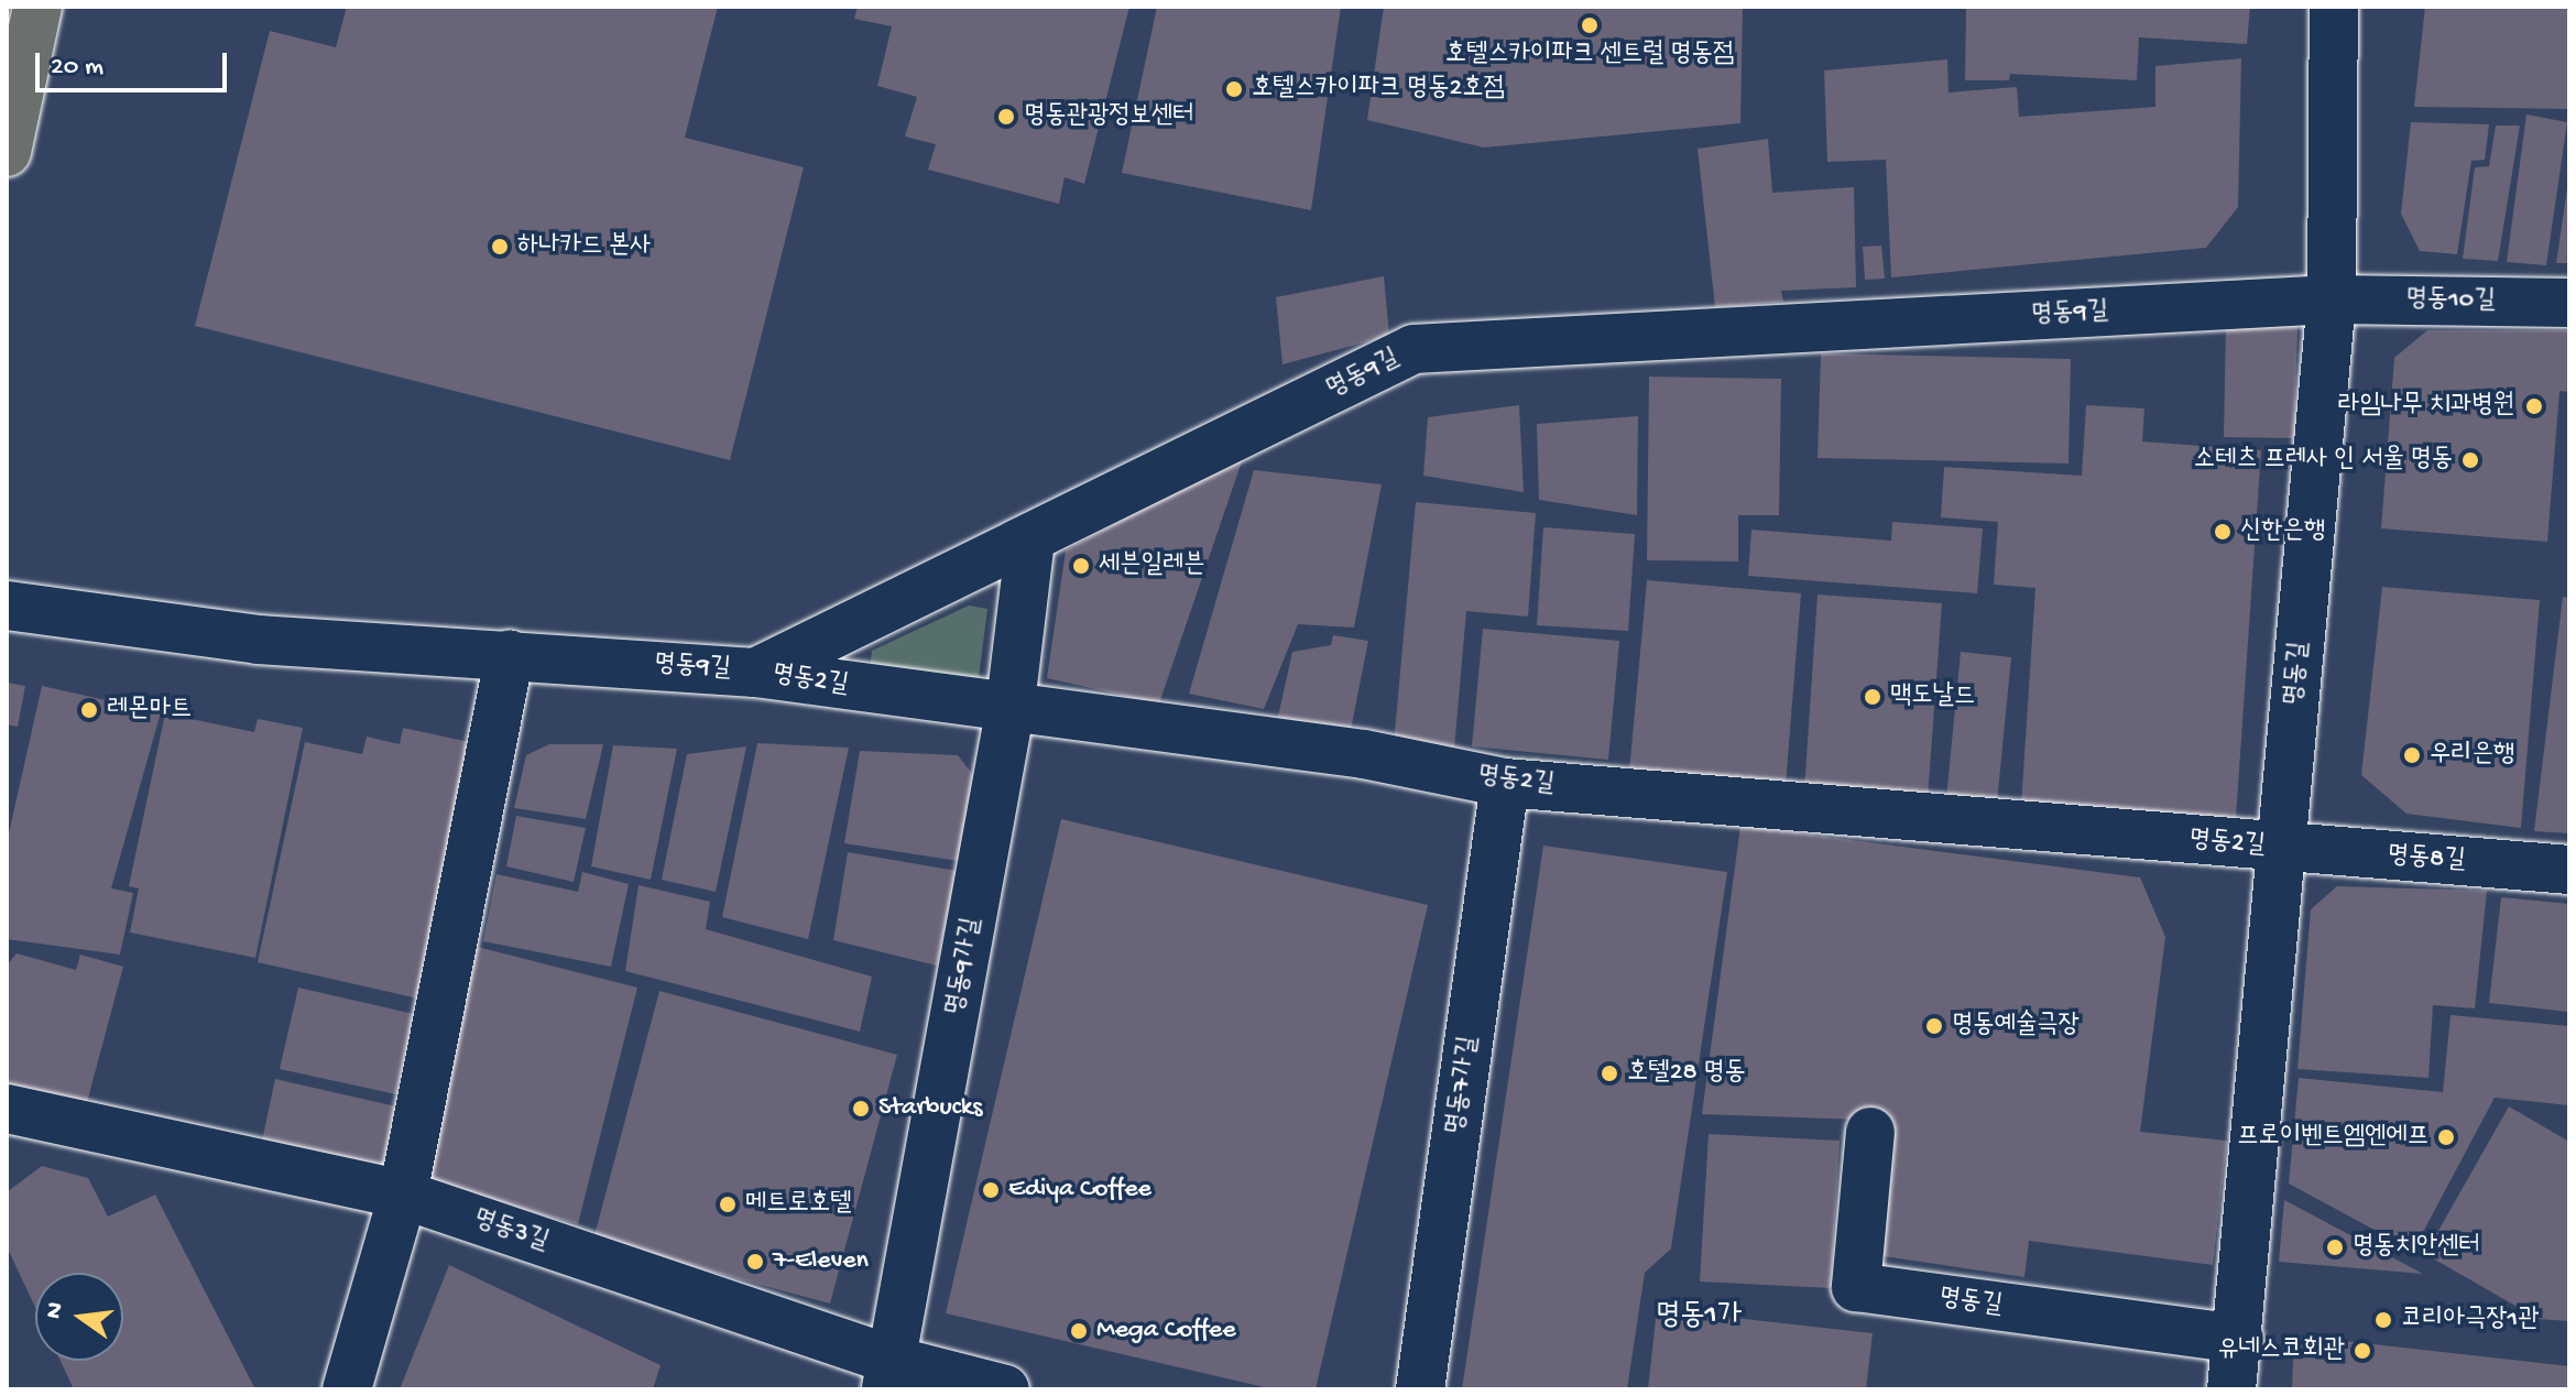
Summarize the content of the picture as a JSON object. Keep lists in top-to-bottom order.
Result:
{
  "streets": {
    "street": [
      "명동10길",
      "명동9길",
      "명동길",
      "명동2길",
      "명동8길",
      "명동9가길",
      "명동7가길",
      "명동3길"
    ]
  },
  "crossings": [
    ["명동10길", "명동9길"],
    ["명동10길", "명동길"],
    ["명동9길", "명동길"],
    ["명동9길", "명동2길"],
    ["명동9길", "명동9가길"],
    ["명동길", "명동2길"],
    ["명동길", "명동8길"],
    ["명동2길", "명동8길"],
    ["명동2길", "명동9가길"],
    ["명동2길", "명동7가길"],
    ["명동9가길", "명동3길"]
  ],
  "districts": ["명동1가"],
  "places": [
    "호텔스카이파크 센트럴 명동점",
    "호텔스카이파크 명동2호점",
    "명동관광정보센터",
    "하나카드 본사",
    "라임나무 치과병원",
    "소테츠 프레사 인 서울 명동",
    "신한은행",
    "세븐일레븐",
    "맥도날드",
    "레몬마트",
    "우리은행",
    "명동예술극장",
    "호텔28 명동",
    "Starbucks",
    "프로이벤트엠엔에프",
    "Ediya Coffee",
    "메트로호텔",
    "명동치안센터",
    "7-Eleven",
    "코리아극장1관",
    "Mega Coffee",
    "유네스코회관"
  ],
  "scale_bar": "20 m",
  "north": "left"
}
